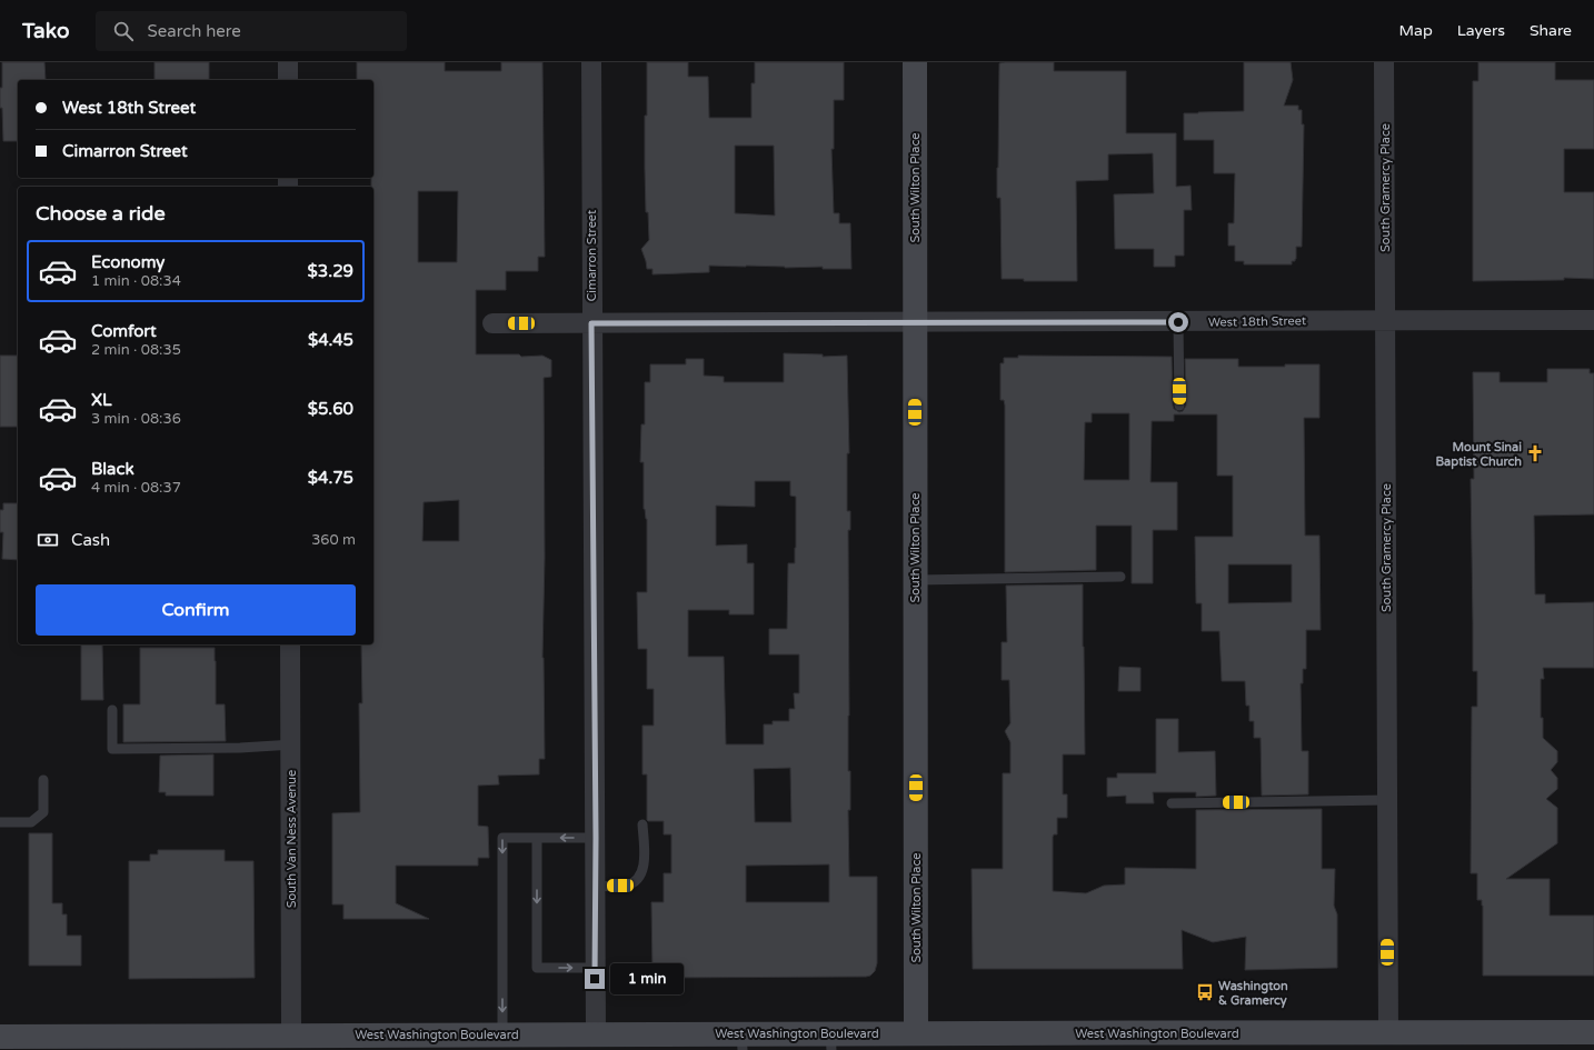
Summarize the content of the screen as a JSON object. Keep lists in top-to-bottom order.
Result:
{
  "streets": {
    "main road": ["South Wilton Place", "West Washington Boulevard"],
    "street": [
      "South Gramercy Place",
      "Cimarron Street",
      "West 18th Street",
      "South Van Ness Avenue"
    ]
  },
  "crossings": [
    ["South Wilton Place", "West 18th Street"],
    ["South Wilton Place", "West Washington Boulevard"],
    ["South Gramercy Place", "West 18th Street"],
    ["South Gramercy Place", "West Washington Boulevard"],
    ["Cimarron Street", "West 18th Street"],
    ["Cimarron Street", "West Washington Boulevard"],
    ["South Van Ness Avenue", "West Washington Boulevard"]
  ],
  "places": {
    "church": ["Mount Sinai Baptist Church"],
    "bus stop": ["Washington & Gramercy"]
  },
  "page": {
    "header": "Tako",
    "search": "Search here",
    "nav": ["Map", "Layers", "Share"],
    "banner": ["West 18th Street", "Cimarron Street"],
    "heading": "Choose a ride",
    "list": [
      {
        "name": "Economy",
        "note": "1 min · 08:34",
        "value": "$3.29"
      },
      {
        "name": "Comfort",
        "note": "2 min · 08:35",
        "value": "$4.45"
      },
      {
        "name": "XL",
        "note": "3 min · 08:36",
        "value": "$5.60"
      },
      {
        "name": "Black",
        "note": "4 min · 08:37",
        "value": "$4.75"
      }
    ],
    "pay": ["Cash", "360 m"],
    "buttons": "Confirm",
    "bubble": "1 min"
  }
}
